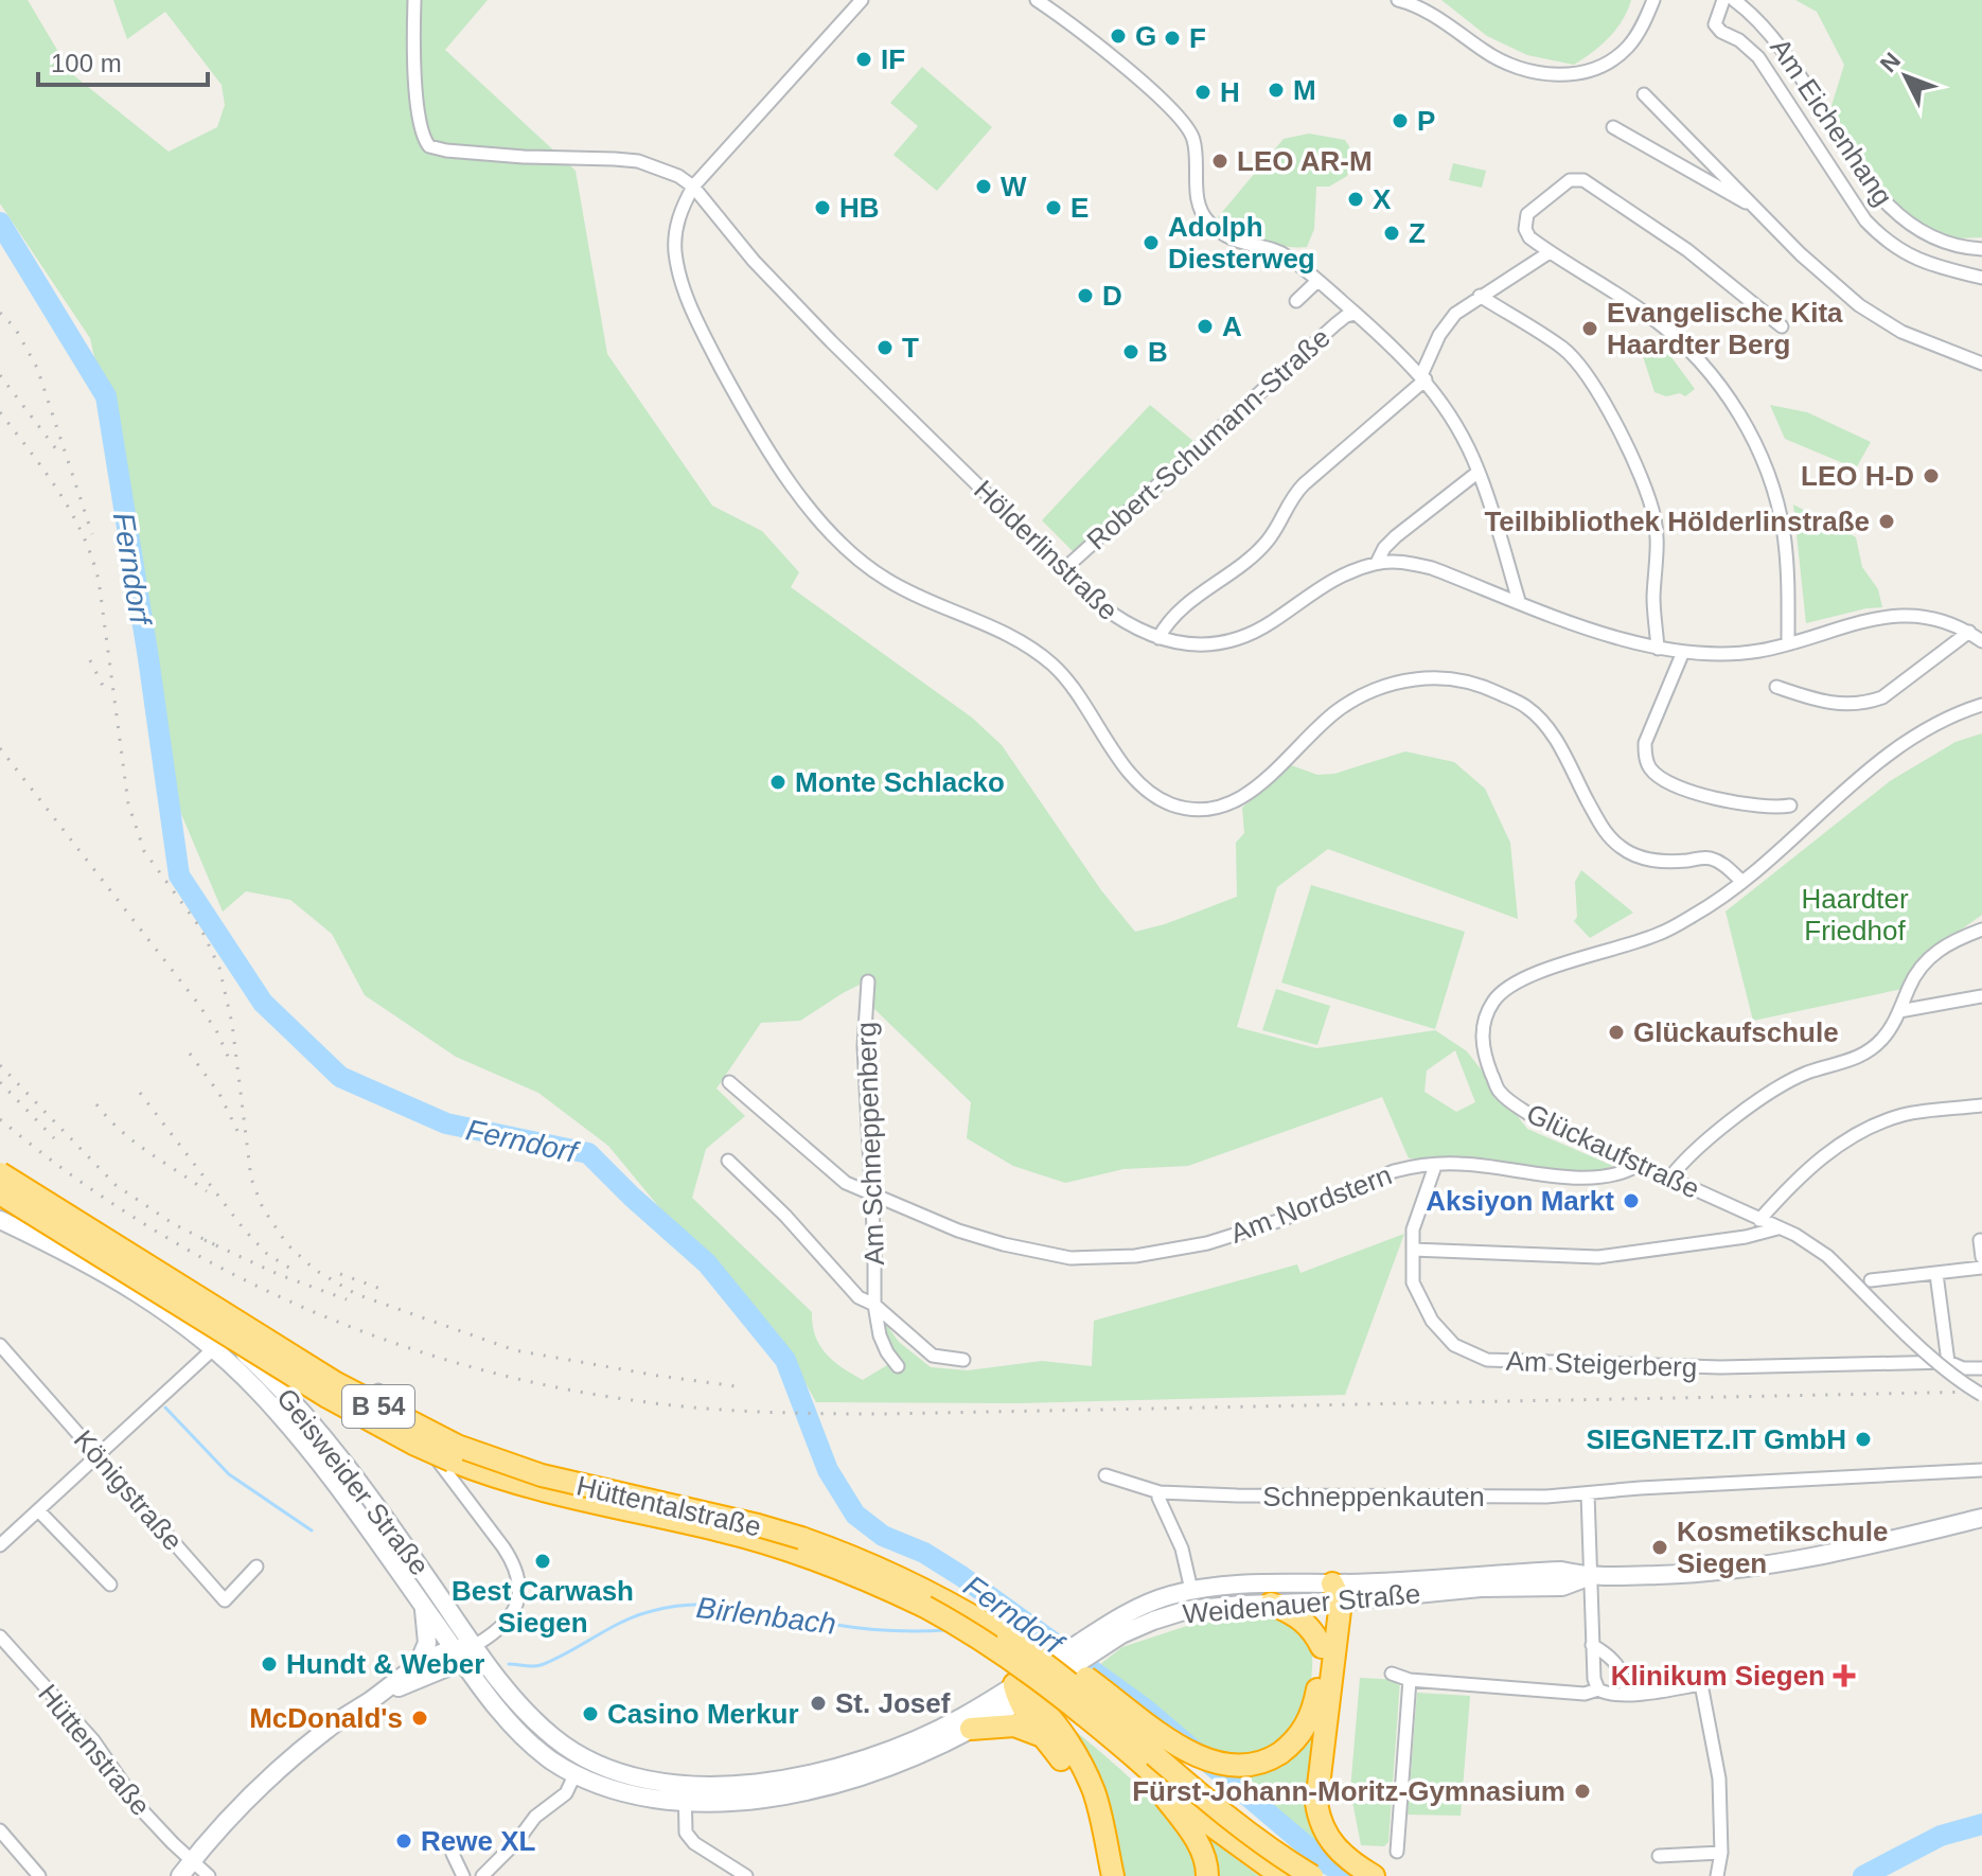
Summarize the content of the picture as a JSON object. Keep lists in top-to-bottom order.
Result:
{
  "streets": {
    "highway": ["B 54", "Hüttentalstraße"],
    "main road": ["Geisweider Straße", "Weidenauer Straße"],
    "street": [
      "Am Eichenhang",
      "Robert-Schumann-Straße",
      "Hölderlinstraße",
      "Am Schneppenberg",
      "Glückaufstraße",
      "Am Nordstern",
      "Am Steigerberg",
      "Königstraße",
      "Schneppenkauten",
      "Hüttenstraße"
    ]
  },
  "crossings": [
    ["Robert-Schumann-Straße", "Hölderlinstraße"],
    ["Am Schneppenberg", "Am Nordstern"],
    ["Glückaufstraße", "Am Nordstern"],
    ["Am Nordstern", "Am Steigerberg"],
    ["Geisweider Straße", "Weidenauer Straße"]
  ],
  "water": ["Ferndorf", "Birlenbach"],
  "parks": ["Haardter Friedhof"],
  "places": {
    "other": [
      "G",
      "F",
      "IF",
      "M",
      "H",
      "P",
      "LEO AR-M",
      "W",
      "X",
      "HB",
      "E",
      "Z",
      "Adolph Diesterweg",
      "D",
      "A",
      "Evangelische Kita Haardter Berg",
      "T",
      "B",
      "LEO H-D",
      "Teilbibliothek Hölderlinstraße",
      "Monte Schlacko",
      "Glückaufschule",
      "Aksiyon Markt",
      "SIEGNETZ.IT GmbH",
      "Kosmetikschule Siegen",
      "Best Carwash Siegen",
      "Hundt & Weber",
      "St. Josef",
      "Casino Merkur",
      "McDonald's",
      "Fürst-Johann-Moritz-Gymnasium",
      "Rewe XL"
    ],
    "health": ["Klinikum Siegen"]
  },
  "scale_bar": "100 m",
  "north": "top left"
}
